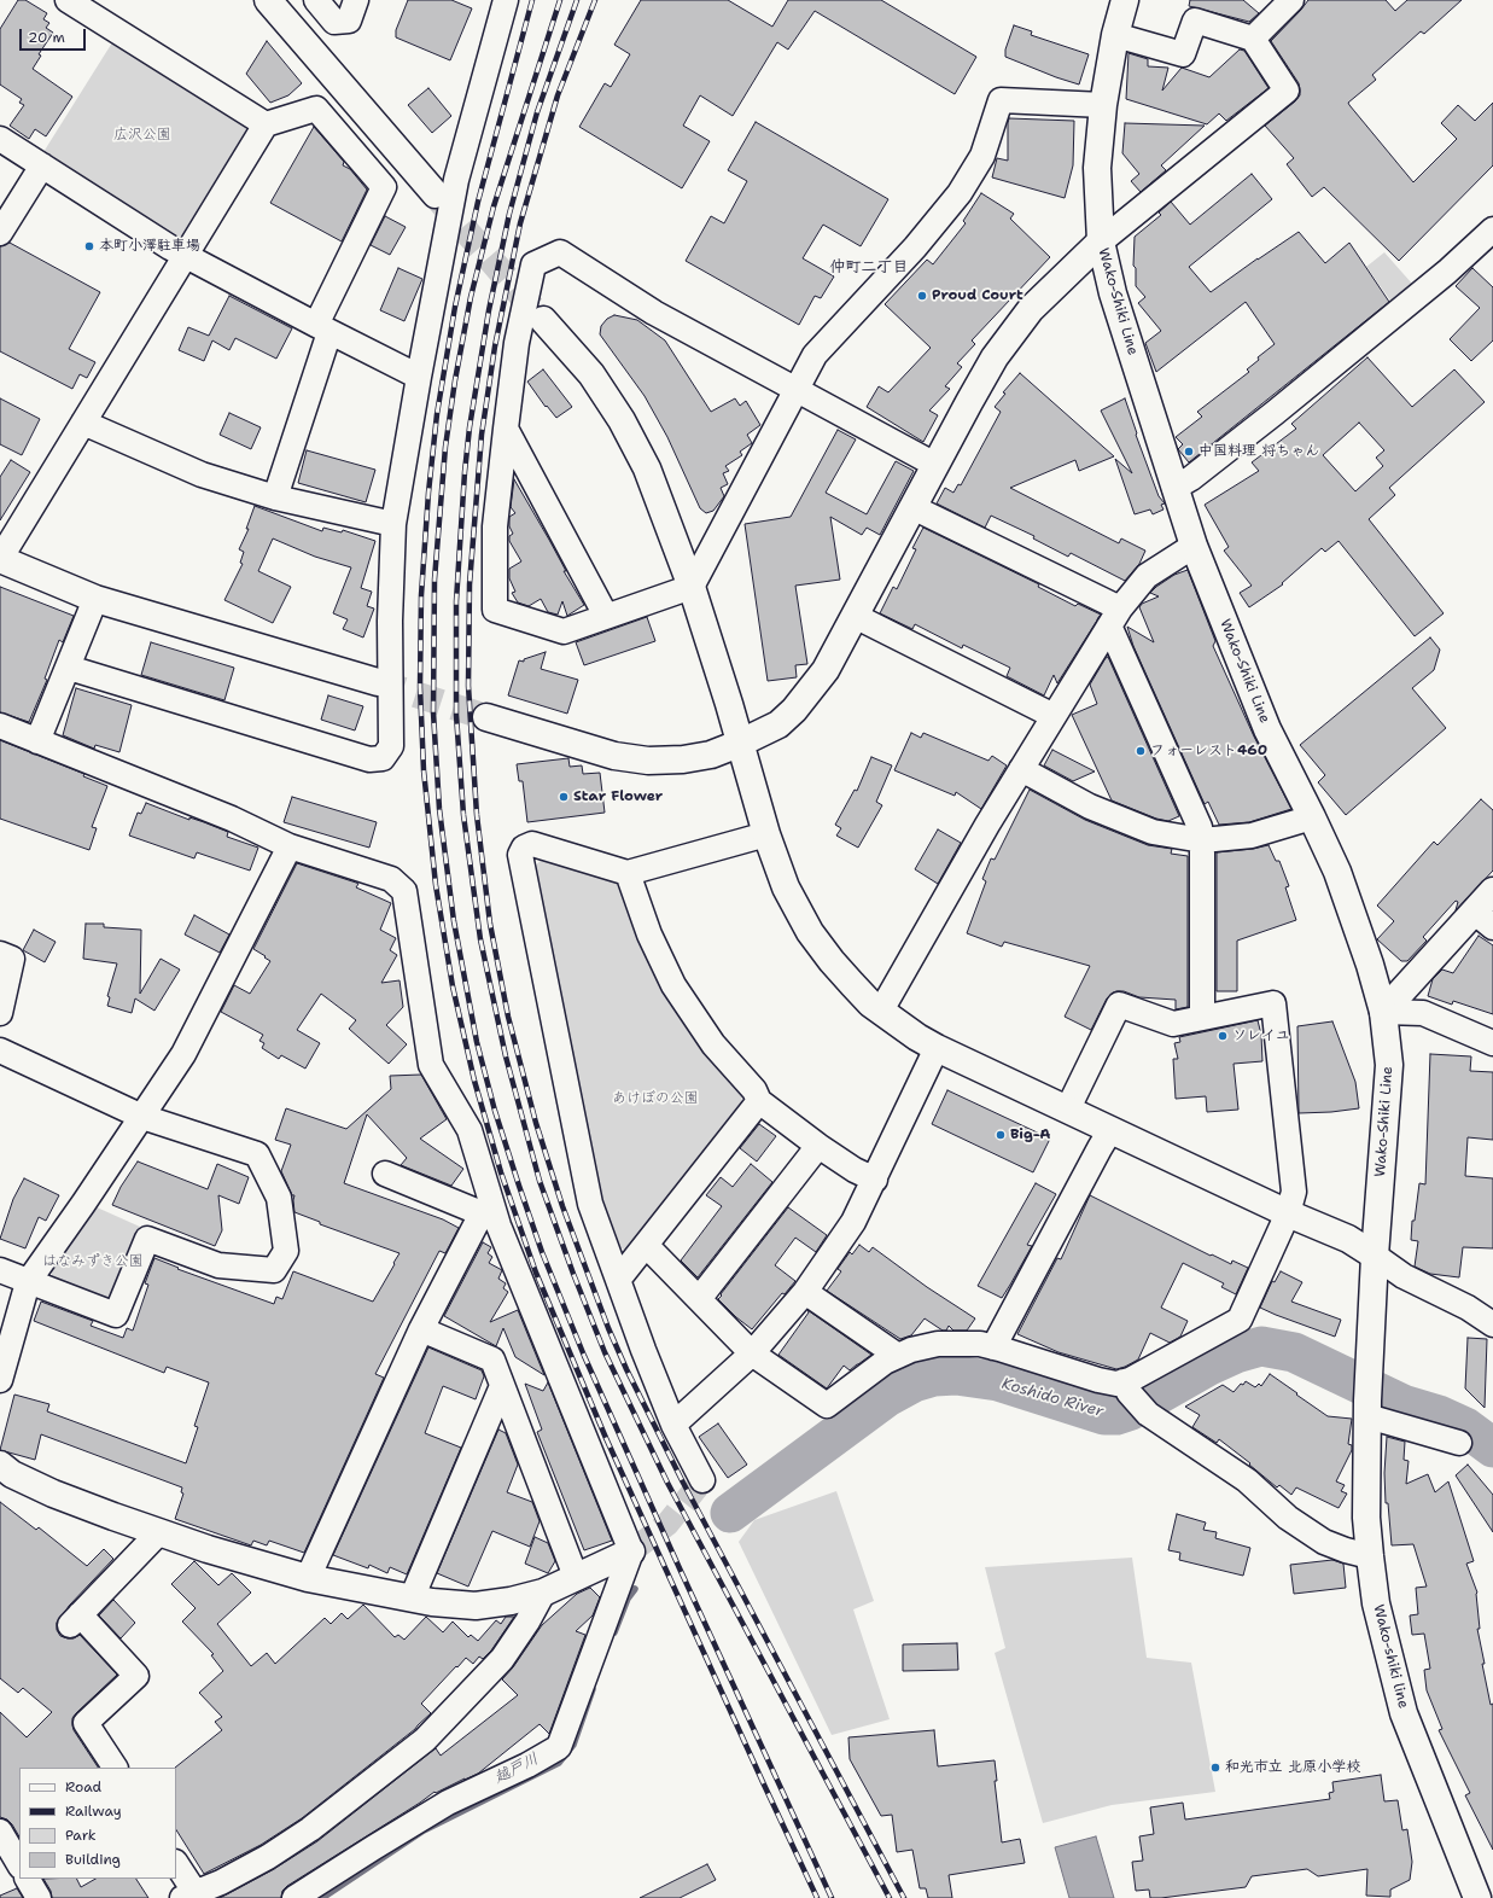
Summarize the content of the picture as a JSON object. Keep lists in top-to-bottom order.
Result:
{
  "streets": {
    "street": ["Wako-Shiki Line", "Wako-shiki line"]
  },
  "crossings": [
    ["Wako-Shiki Line", "Wako-shiki line"]
  ],
  "districts": ["仲町二丁目"],
  "water": ["Koshido River", "越戸川"],
  "parks": ["広沢公園", "あけぼの公園", "はなみずき公園"],
  "places": [
    "本町小澤駐車場",
    "Proud Court",
    "中国料理 将ちゃん",
    "フォーレスト460",
    "Star Flower",
    "ソレイユ",
    "Big-A",
    "和光市立 北原小学校"
  ],
  "legend": [
    "Road",
    "Railway",
    "Park",
    "Building"
  ],
  "scale_bar": "20 m"
}
